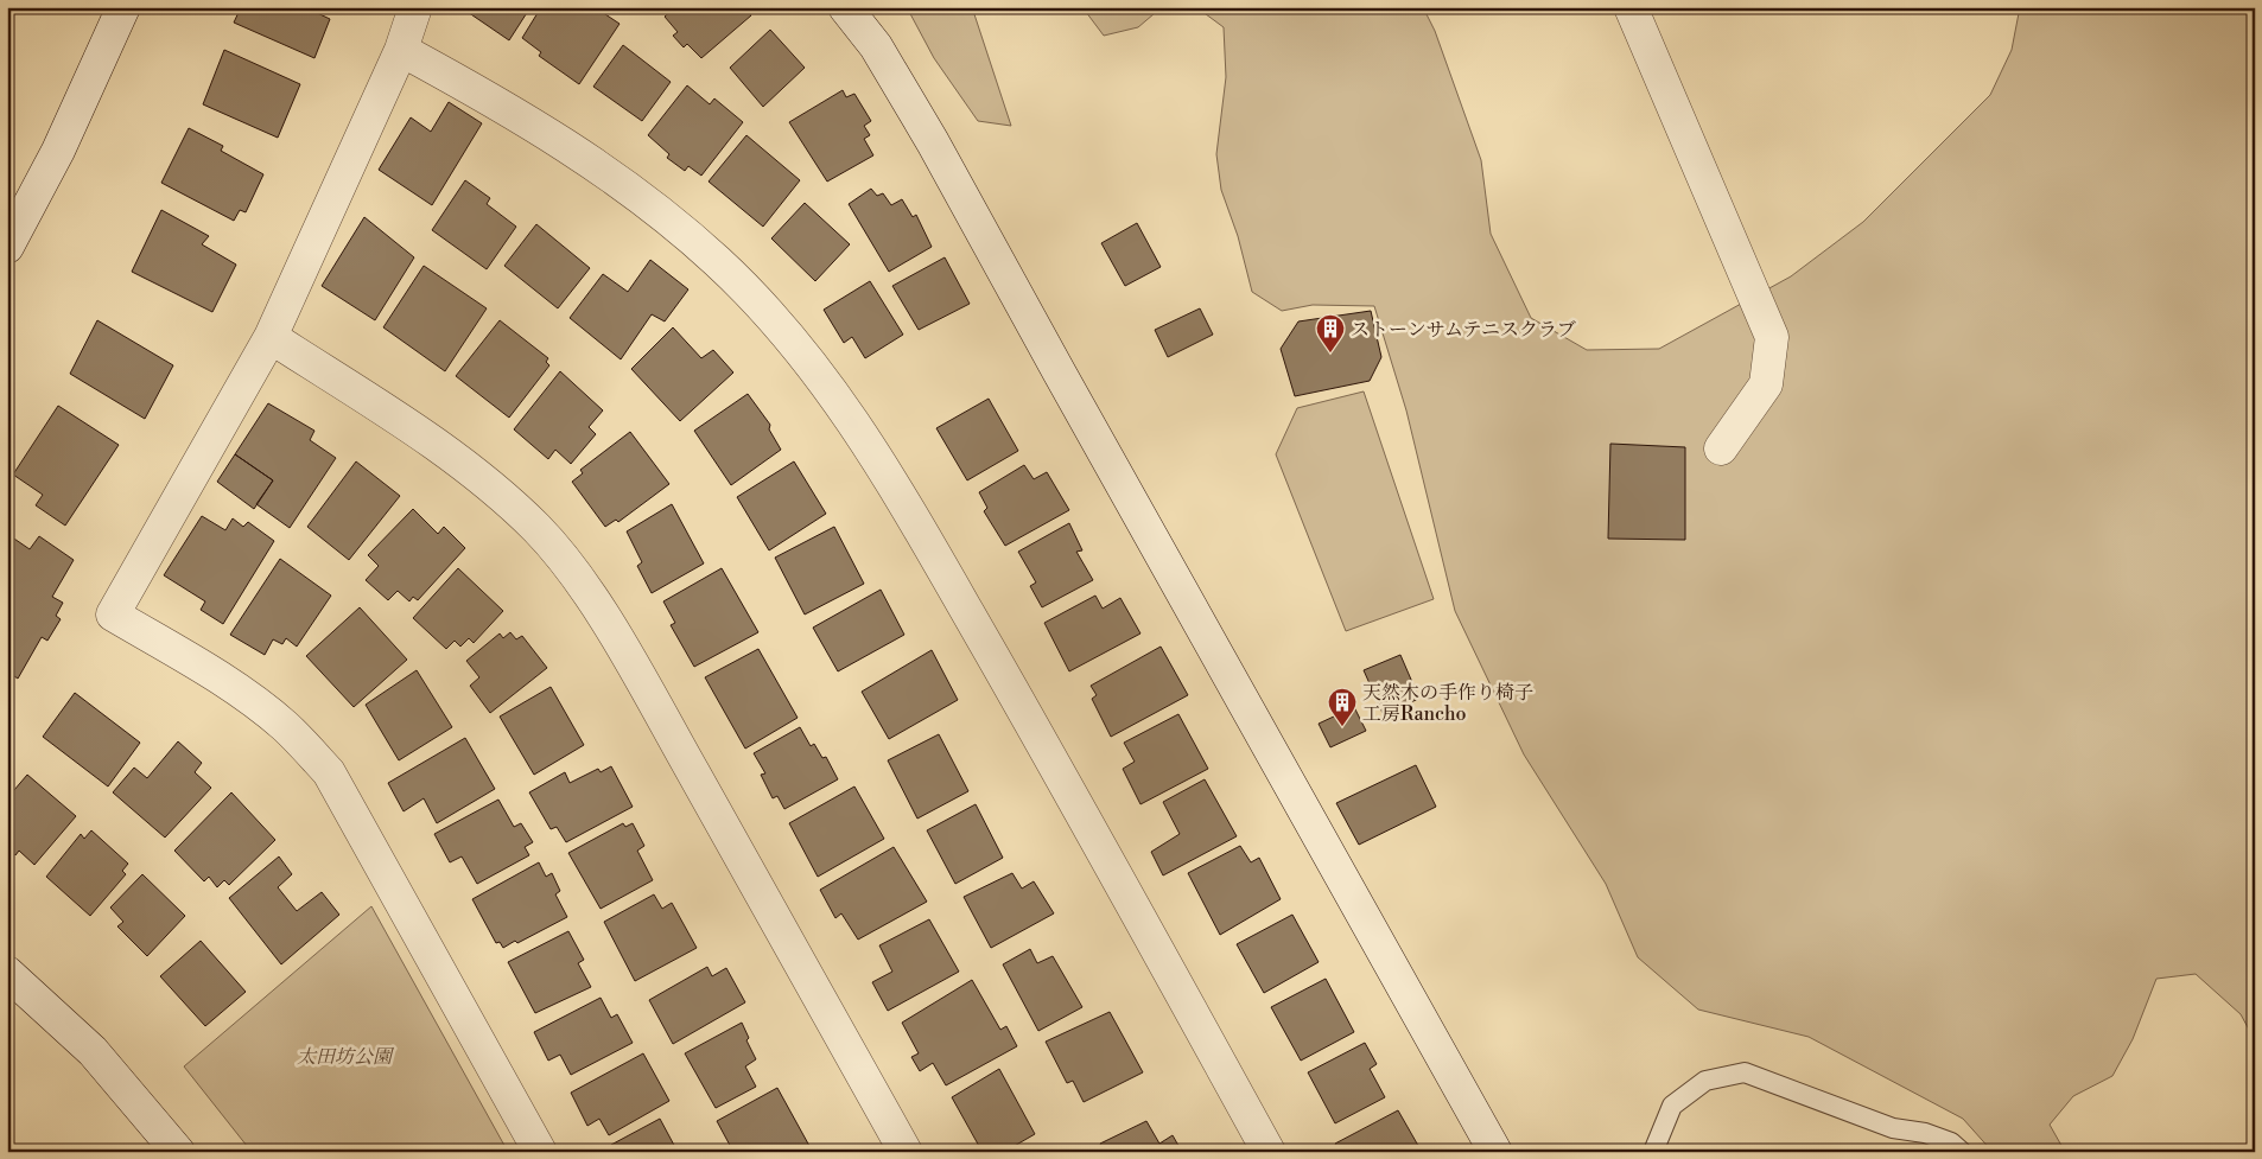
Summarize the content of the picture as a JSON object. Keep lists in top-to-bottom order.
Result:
{
  "parks": ["太田坊公園"],
  "places": {
    "building": ["ストーンサムテニスクラブ", "天然木の手作り椅子 工房Rancho"]
  }
}
